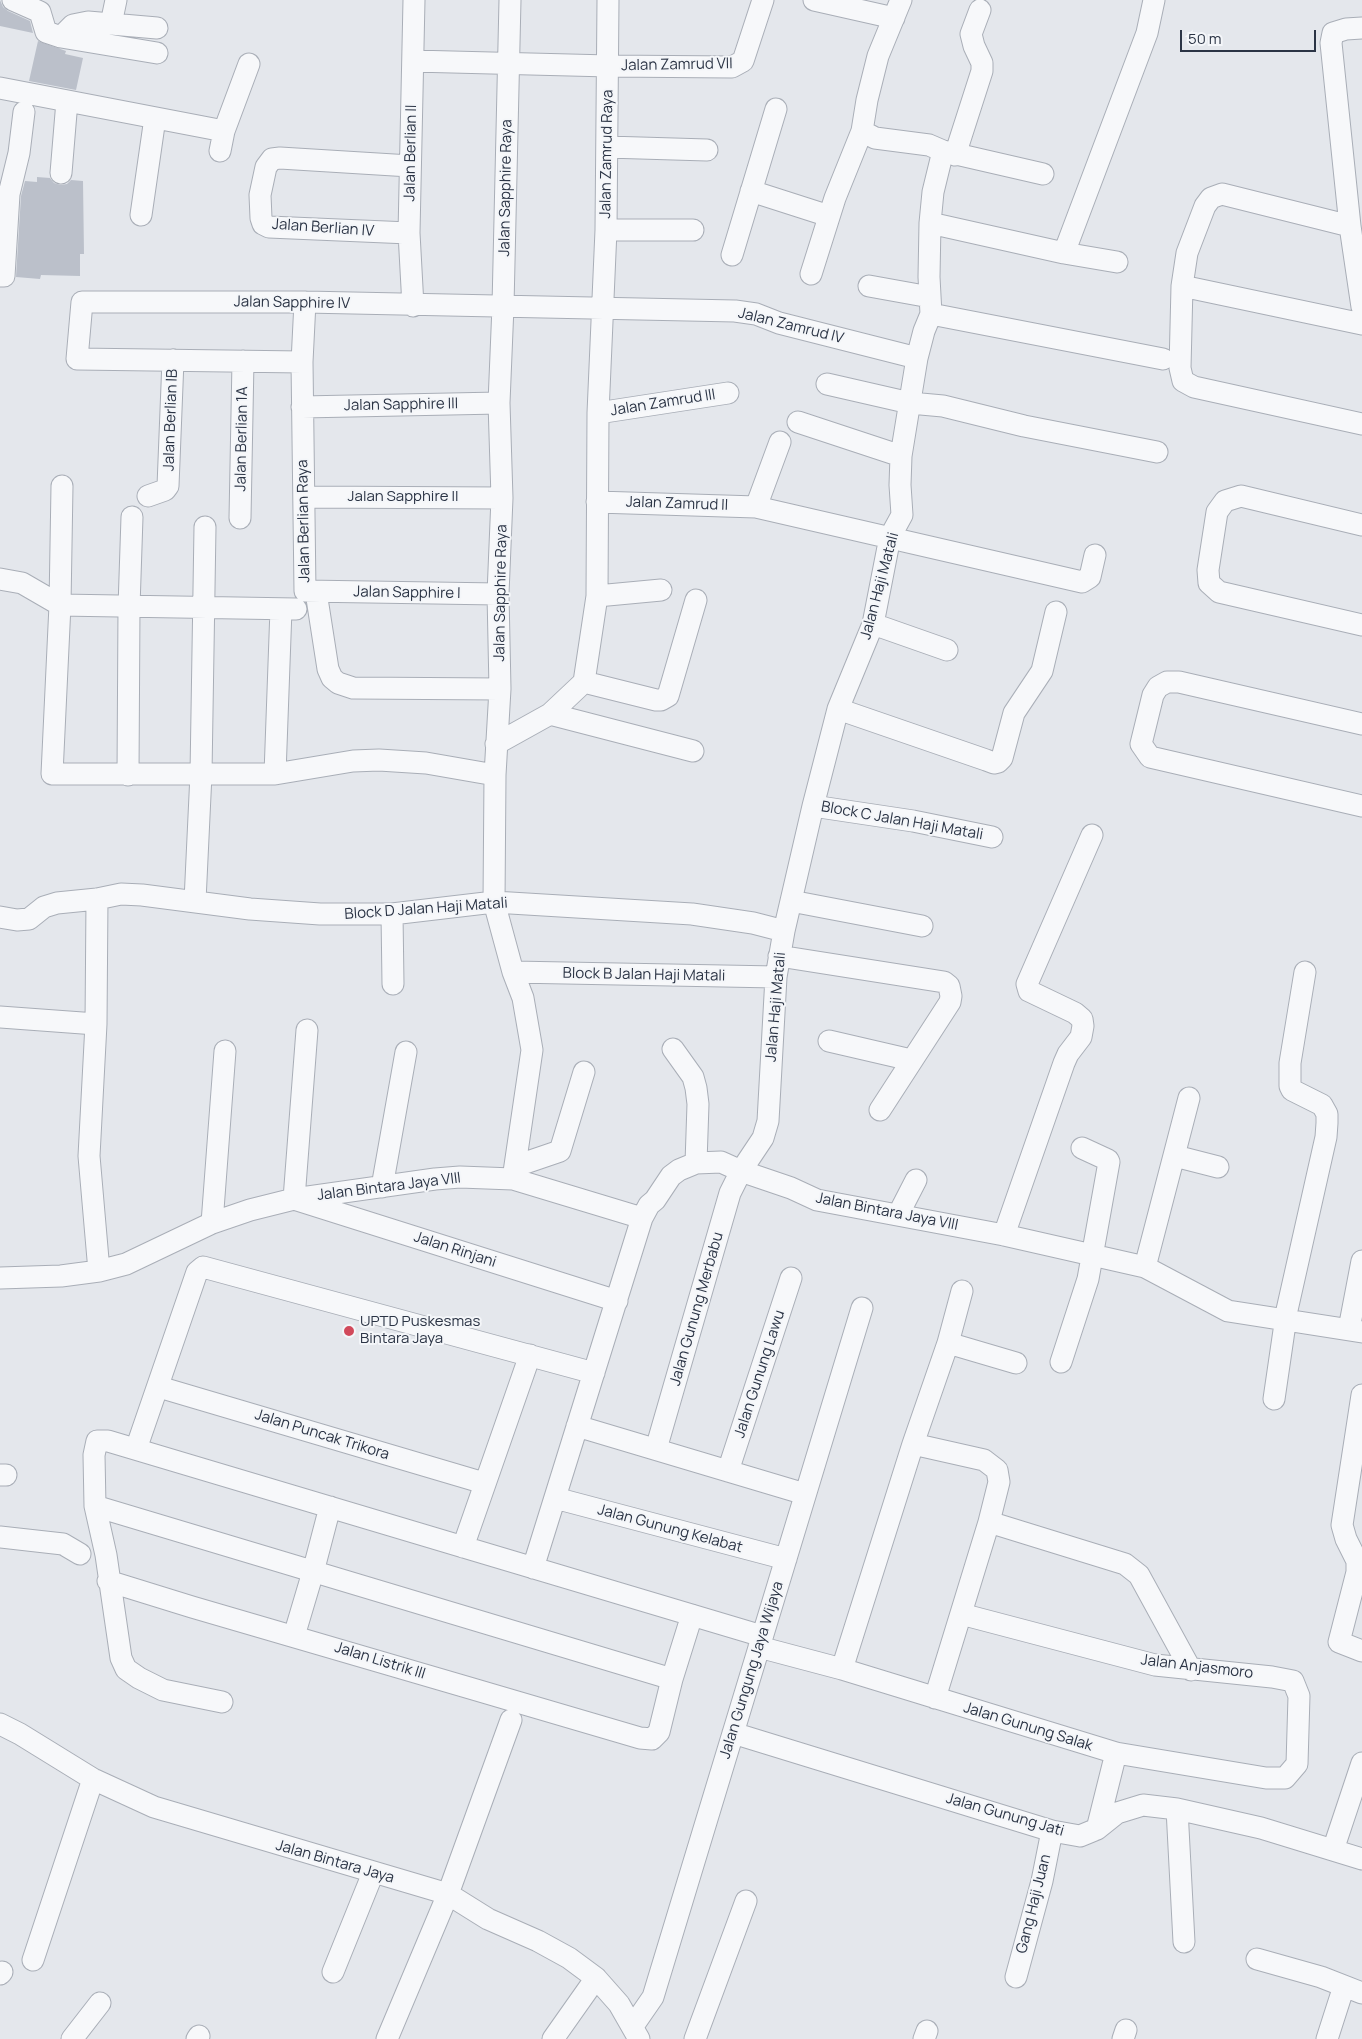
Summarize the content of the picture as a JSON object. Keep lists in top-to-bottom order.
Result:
{
  "streets": {
    "street": [
      "Jalan Zamrud VII",
      "Jalan Berlian II",
      "Jalan Zamrud Raya",
      "Jalan Sapphire Raya",
      "Jalan Berlian IV",
      "Jalan Sapphire IV",
      "Jalan Zamrud IV",
      "Jalan Zamrud III",
      "Jalan Sapphire III",
      "Jalan Berlian IB",
      "Jalan Berlian 1A",
      "Jalan Sapphire II",
      "Jalan Zamrud II",
      "Jalan Berlian Raya",
      "Jalan Haji Matali",
      "Jalan Sapphire I",
      "Block C Jalan Haji Matali",
      "Block D Jalan Haji Matali",
      "Block B Jalan Haji Matali",
      "Jalan Bintara Jaya VIII",
      "Jalan Rinjani",
      "Jalan Gunung Merbabu",
      "Jalan Gunung Lawu",
      "Jalan Puncak Trikora",
      "Jalan Gunung Kelabat",
      "Jalan Listrik III",
      "Jalan Anjasmoro",
      "Jalan Gungung Jaya Wijaya",
      "Jalan Gunung Salak",
      "Jalan Gunung Jati",
      "Jalan Bintara Jaya",
      "Gang Haji Juan"
    ]
  },
  "crossings": [
    ["Jalan Zamrud VII", "Jalan Berlian II"],
    ["Jalan Zamrud VII", "Jalan Zamrud Raya"],
    ["Jalan Zamrud VII", "Jalan Sapphire Raya"],
    ["Jalan Berlian II", "Jalan Berlian IV"],
    ["Jalan Berlian II", "Jalan Sapphire IV"],
    ["Jalan Zamrud Raya", "Jalan Zamrud IV"],
    ["Jalan Zamrud Raya", "Jalan Zamrud III"],
    ["Jalan Zamrud Raya", "Jalan Zamrud II"],
    ["Jalan Sapphire Raya", "Jalan Sapphire IV"],
    ["Jalan Sapphire Raya", "Jalan Zamrud IV"],
    ["Jalan Sapphire Raya", "Jalan Sapphire III"],
    ["Jalan Sapphire Raya", "Jalan Sapphire II"],
    ["Jalan Sapphire Raya", "Jalan Berlian Raya"],
    ["Jalan Sapphire Raya", "Jalan Sapphire I"],
    ["Jalan Sapphire Raya", "Block D Jalan Haji Matali"],
    ["Jalan Sapphire Raya", "Block B Jalan Haji Matali"],
    ["Jalan Sapphire Raya", "Jalan Bintara Jaya VIII"],
    ["Jalan Sapphire IV", "Jalan Zamrud IV"],
    ["Jalan Sapphire IV", "Jalan Berlian IB"],
    ["Jalan Sapphire IV", "Jalan Berlian Raya"],
    ["Jalan Zamrud IV", "Jalan Haji Matali"],
    ["Jalan Sapphire III", "Jalan Berlian Raya"],
    ["Jalan Sapphire II", "Jalan Berlian Raya"],
    ["Jalan Zamrud II", "Jalan Haji Matali"],
    ["Jalan Berlian Raya", "Jalan Sapphire I"],
    ["Jalan Haji Matali", "Block C Jalan Haji Matali"],
    ["Jalan Haji Matali", "Block D Jalan Haji Matali"],
    ["Jalan Haji Matali", "Block B Jalan Haji Matali"],
    ["Jalan Haji Matali", "Jalan Bintara Jaya VIII"],
    ["Jalan Haji Matali", "Jalan Gunung Merbabu"],
    ["Jalan Bintara Jaya VIII", "Jalan Rinjani"],
    ["Jalan Bintara Jaya VIII", "Jalan Gunung Merbabu"],
    ["Jalan Gunung Kelabat", "Jalan Gungung Jaya Wijaya"],
    ["Jalan Anjasmoro", "Jalan Gunung Salak"],
    ["Jalan Gungung Jaya Wijaya", "Jalan Gunung Salak"],
    ["Jalan Gungung Jaya Wijaya", "Jalan Gunung Jati"],
    ["Jalan Gungung Jaya Wijaya", "Jalan Bintara Jaya"],
    ["Jalan Gunung Jati", "Gang Haji Juan"]
  ],
  "places": ["UPTD Puskesmas Bintara Jaya"],
  "scale_bar": "50 m"
}
